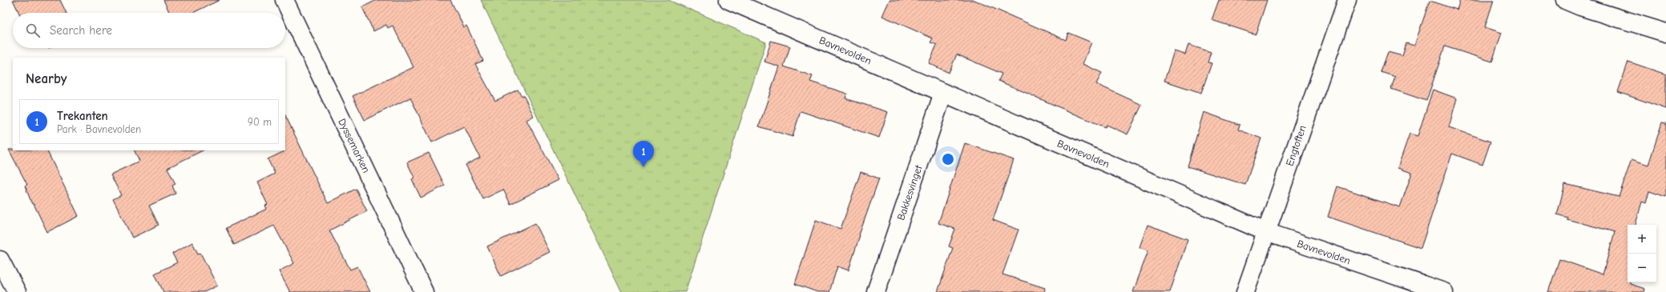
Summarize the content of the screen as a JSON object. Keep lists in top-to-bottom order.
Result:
{
  "streets": {
    "street": [
      "Bavnevolden",
      "Dyssemarken",
      "Engtoften",
      "Bakkesvinget"
    ]
  },
  "crossings": [
    ["Bavnevolden", "Engtoften"],
    ["Bavnevolden", "Bakkesvinget"]
  ],
  "page": {
    "search": "Search here",
    "heading": "Nearby",
    "list": [
      {
        "mark": "1",
        "name": "Trekanten",
        "note": "Park · Bavnevolden",
        "value": "90 m"
      }
    ],
    "pins": "1",
    "map_buttons": ["+", "−"]
  }
}
